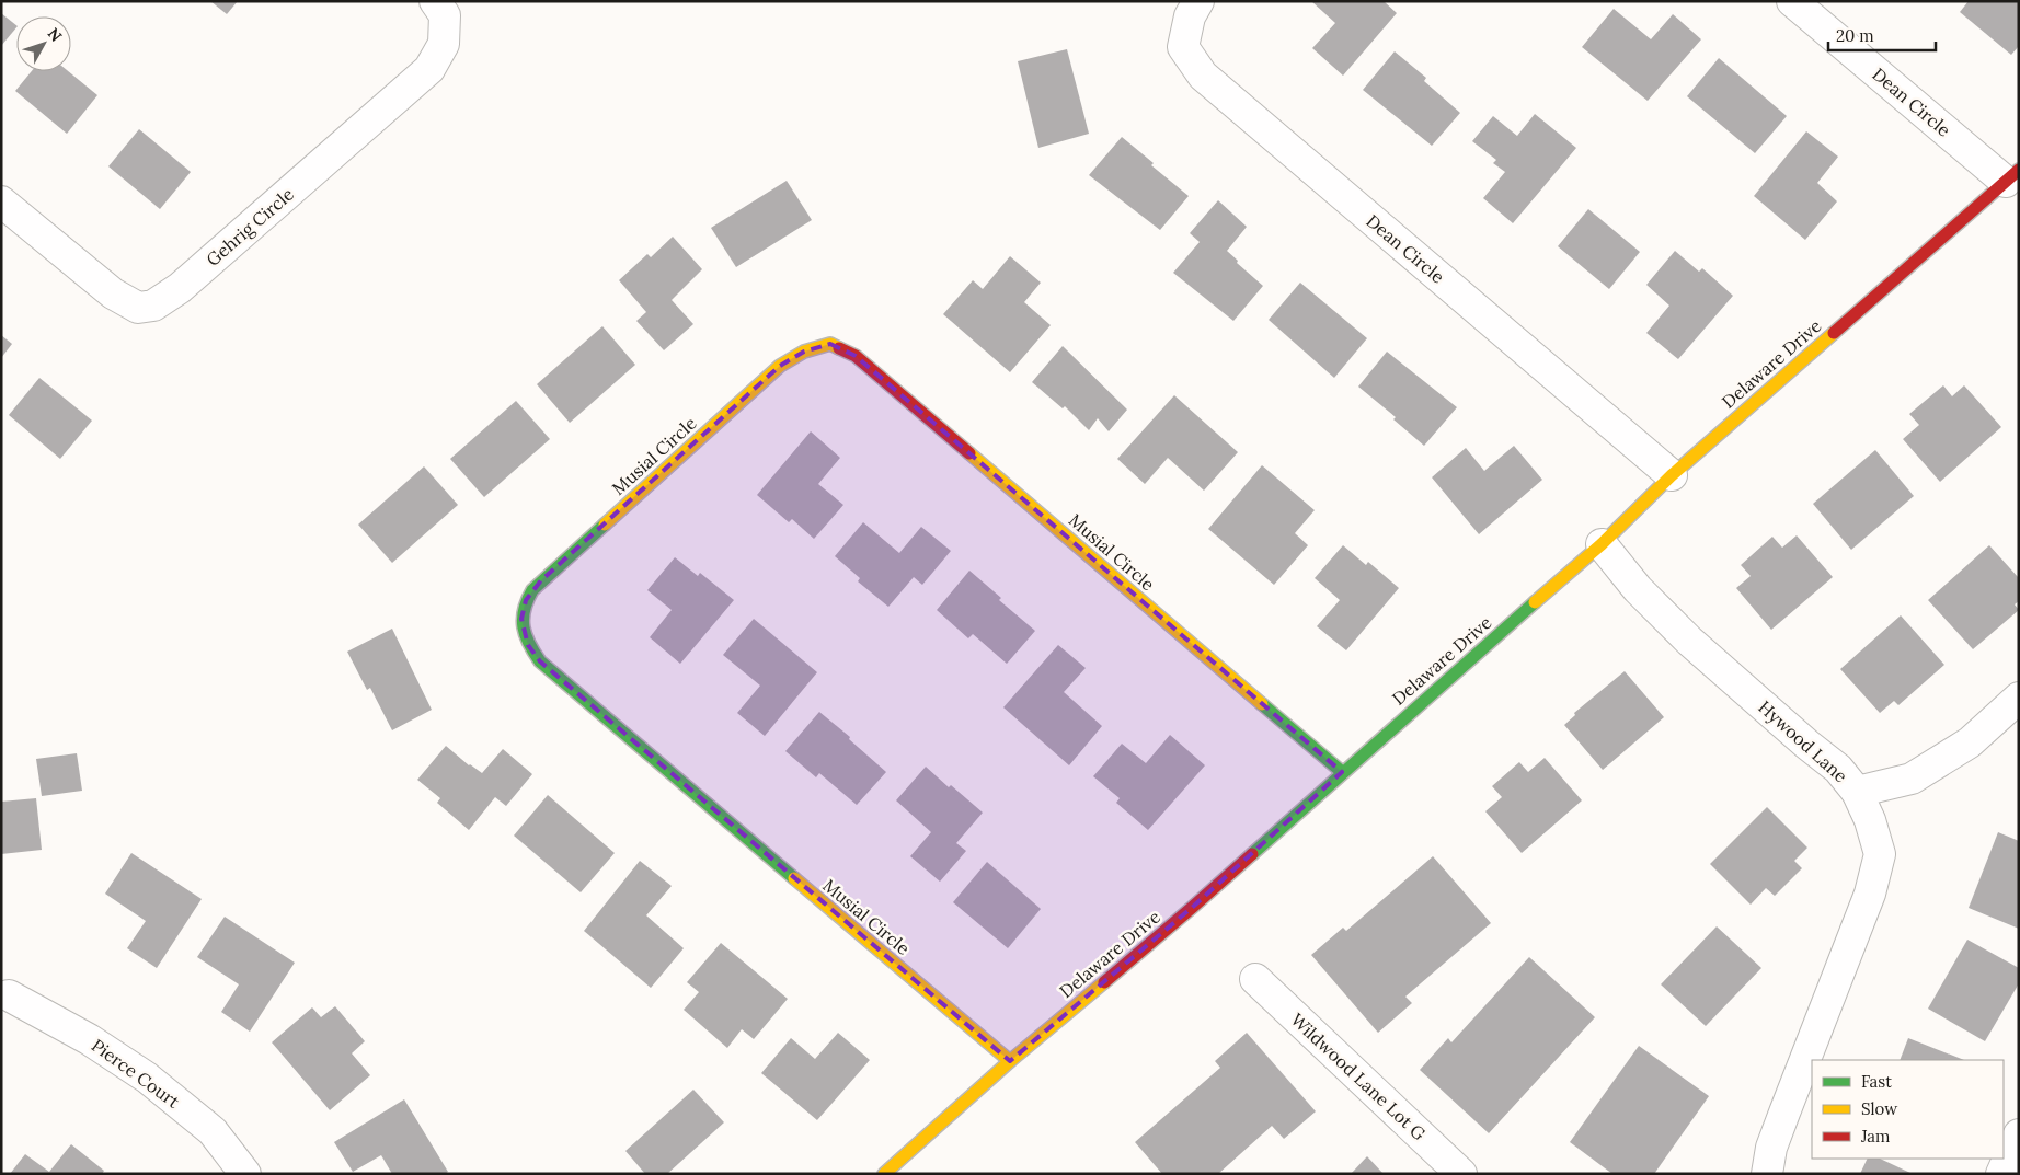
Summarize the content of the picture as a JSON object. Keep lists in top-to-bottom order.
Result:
{
  "streets": {
    "street": [
      "Dean Circle",
      "Gehrig Circle",
      "Delaware Drive",
      "Musial Circle",
      "Hywood Lane",
      "Pierce Court",
      "Wildwood Lane Lot G"
    ]
  },
  "crossings": [
    ["Dean Circle", "Delaware Drive"],
    ["Delaware Drive", "Musial Circle"],
    ["Delaware Drive", "Hywood Lane"]
  ],
  "legend": ["Fast", "Slow", "Jam"],
  "scale_bar": "20 m",
  "north": "top right"
}
